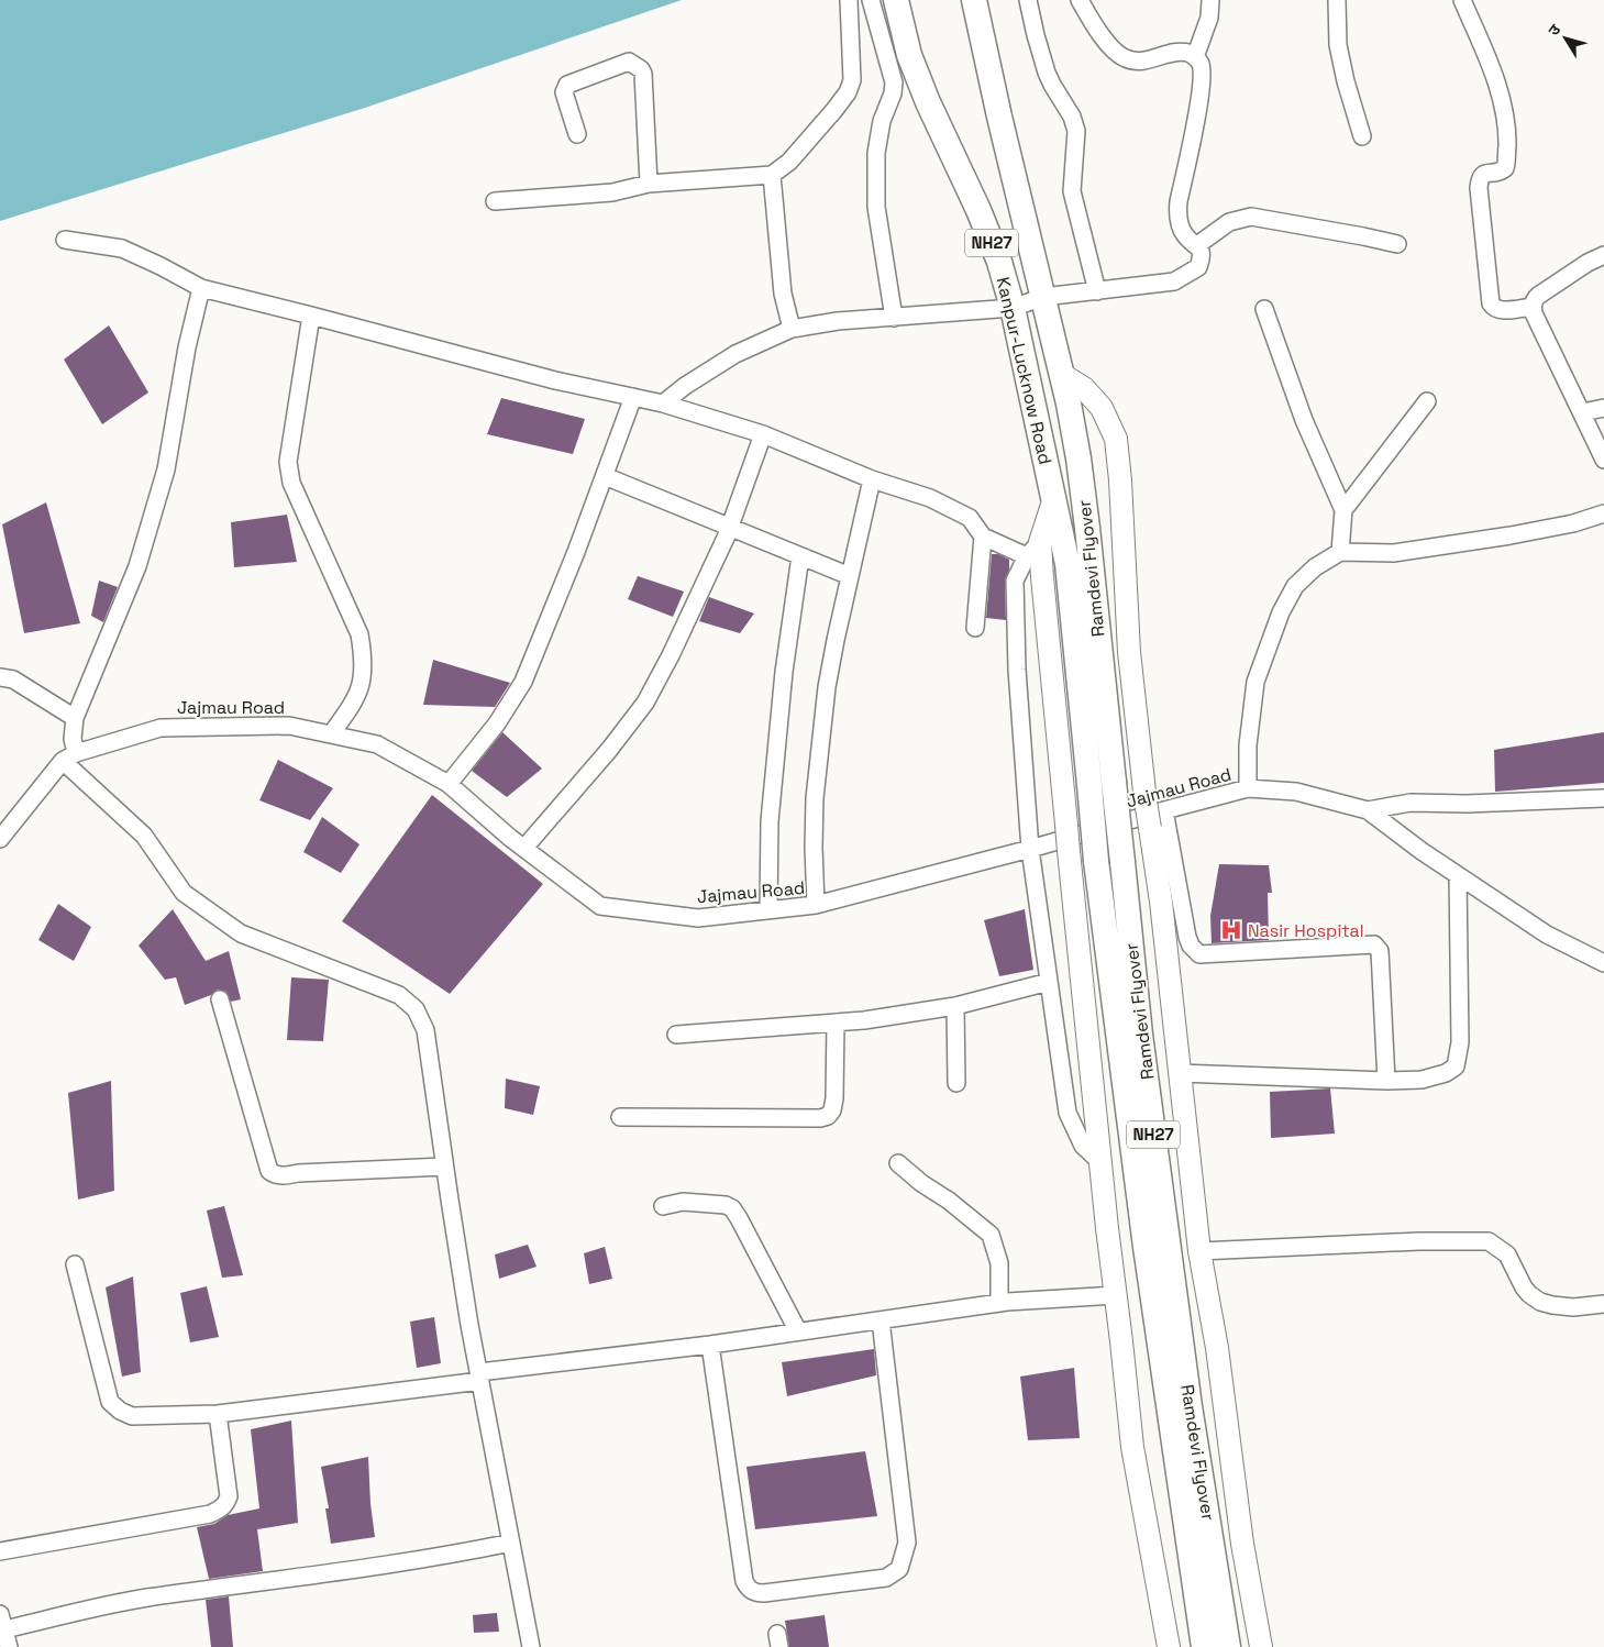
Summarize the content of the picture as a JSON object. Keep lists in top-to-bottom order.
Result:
{
  "streets": {
    "highway": ["NH27", "Kanpur-Lucknow Road", "Ramdevi Flyover"],
    "street": ["Jajmau Road"]
  },
  "crossings": [
    ["Kanpur-Lucknow Road", "Ramdevi Flyover"]
  ],
  "places": {
    "hospital": ["Nasir Hospital"]
  },
  "north": "top left"
}
